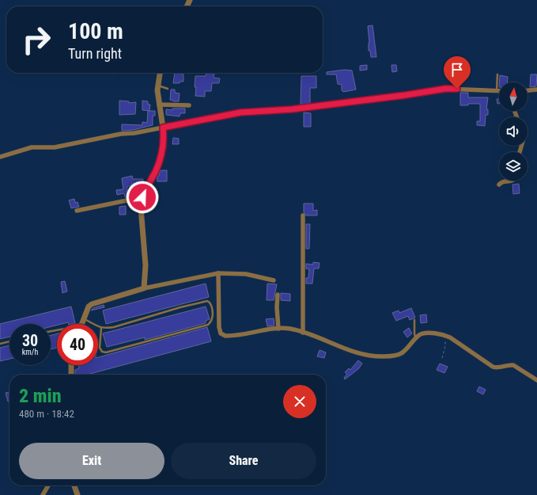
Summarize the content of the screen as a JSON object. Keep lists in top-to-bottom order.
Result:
{
  "north": "top",
  "page": {
    "turn": ["100 m", "Turn right"],
    "speed": "30 km/h",
    "limit": "40",
    "heading": ["2 min", "480 m · 18:42"],
    "buttons": ["Exit", "Share"]
  }
}
